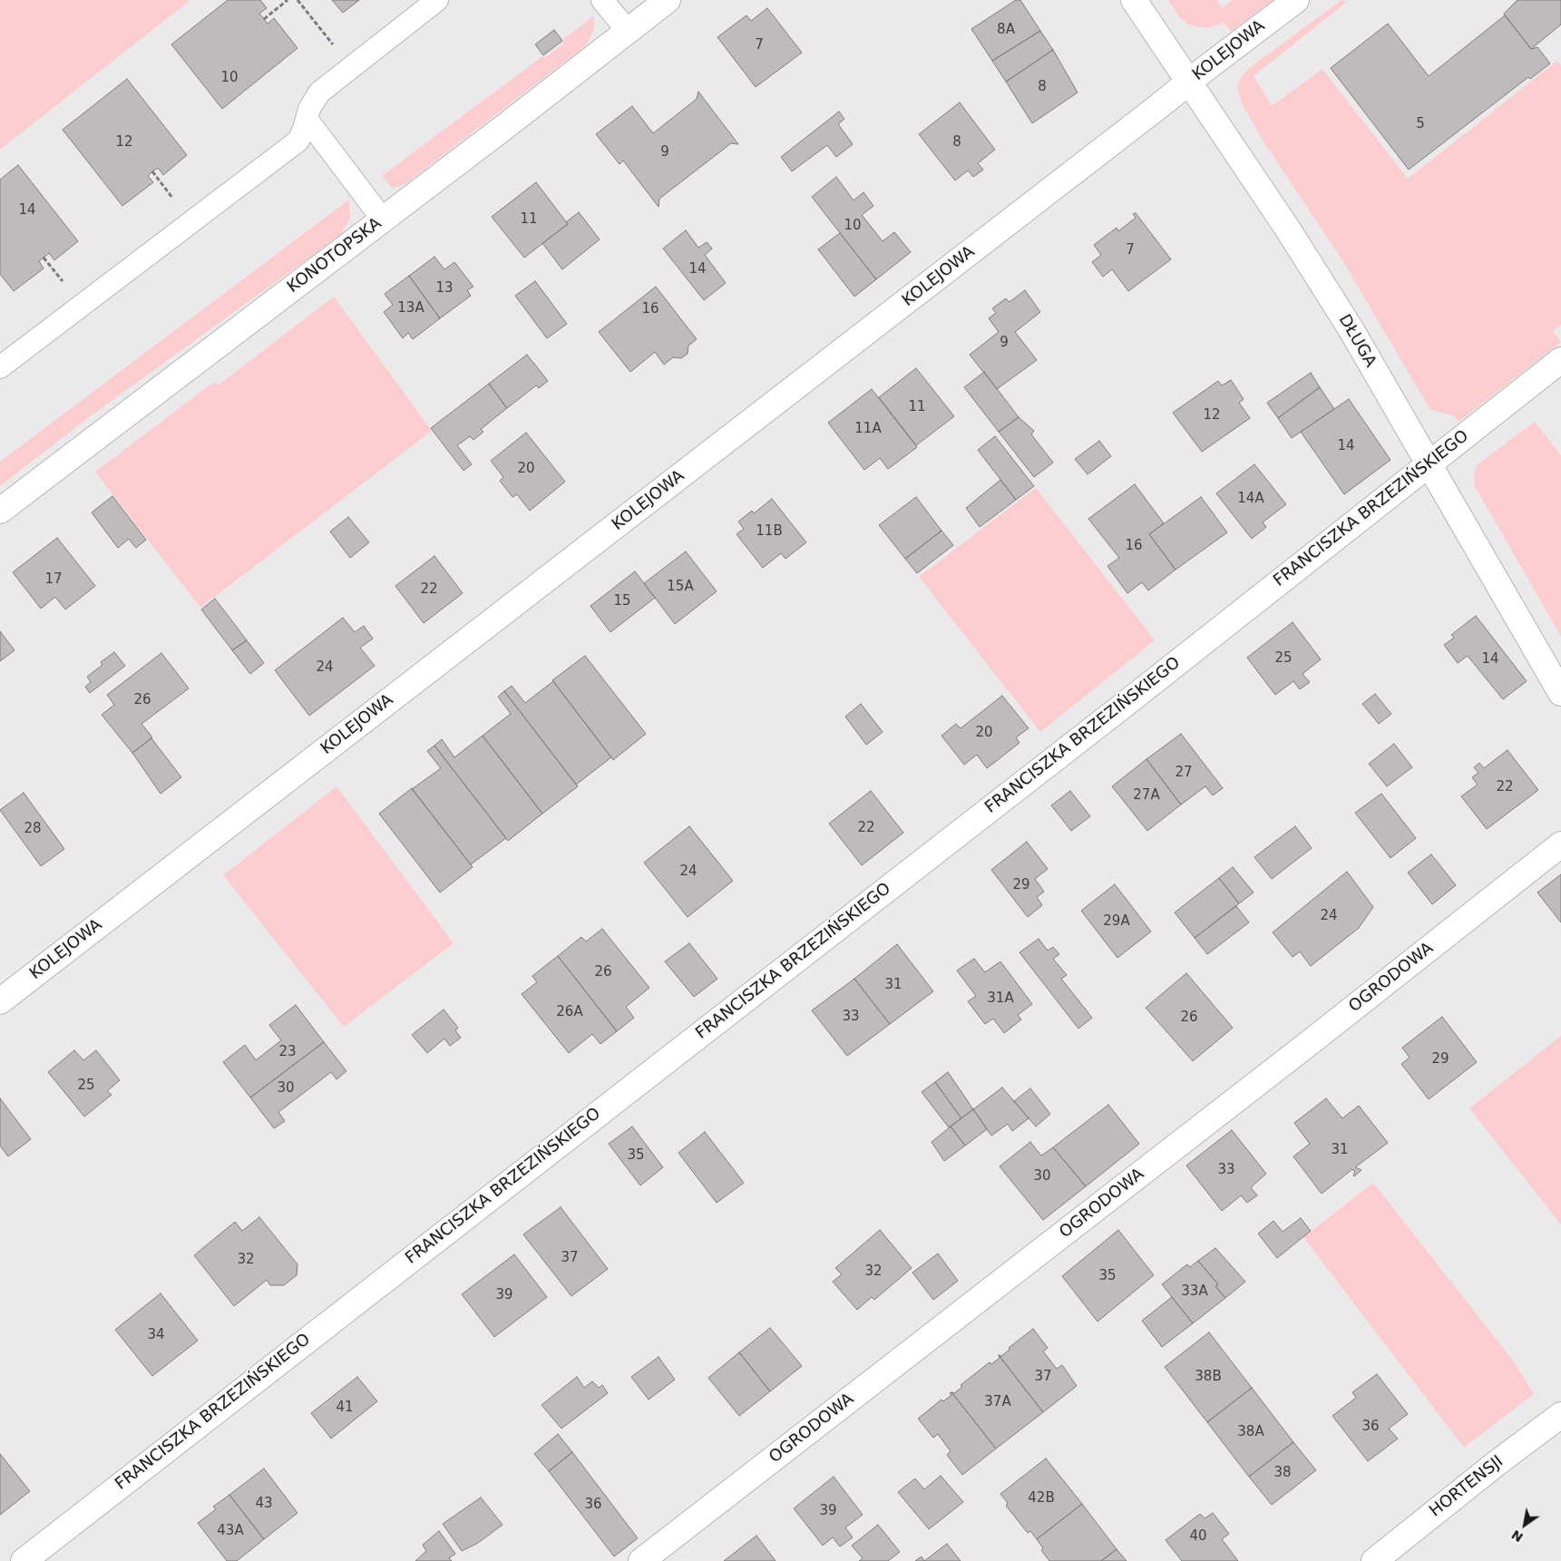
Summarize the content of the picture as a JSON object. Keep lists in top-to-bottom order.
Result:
{
  "streets": {
    "street": [
      "KOLEJOWA",
      "KONOTOPSKA",
      "DŁUGA",
      "FRANCISZKA BRZEZIŃSKIEGO",
      "OGRODOWA",
      "HORTENSJI"
    ]
  },
  "crossings": [
    ["KOLEJOWA", "DŁUGA"],
    ["DŁUGA", "FRANCISZKA BRZEZIŃSKIEGO"]
  ],
  "house_numbers": [
    "8A",
    "7",
    "10",
    "8",
    "5",
    "12",
    "8",
    "9",
    "14",
    "11",
    "10",
    "7",
    "14",
    "13",
    "13A",
    "16",
    "9",
    "11",
    "12",
    "11A",
    "14",
    "20",
    "14A",
    "11B",
    "16",
    "17",
    "15A",
    "22",
    "15",
    "25",
    "14",
    "24",
    "26",
    "20",
    "27",
    "22",
    "27A",
    "22",
    "28",
    "24",
    "29",
    "24",
    "29A",
    "26",
    "31",
    "31A",
    "26A",
    "33",
    "26",
    "23",
    "29",
    "25",
    "30",
    "31",
    "35",
    "33",
    "30",
    "37",
    "32",
    "32",
    "35",
    "33A",
    "39",
    "34",
    "37",
    "38B",
    "37A",
    "41",
    "36",
    "38A",
    "38",
    "42B",
    "43",
    "36",
    "39",
    "43A",
    "40"
  ],
  "north": "bottom left"
}
